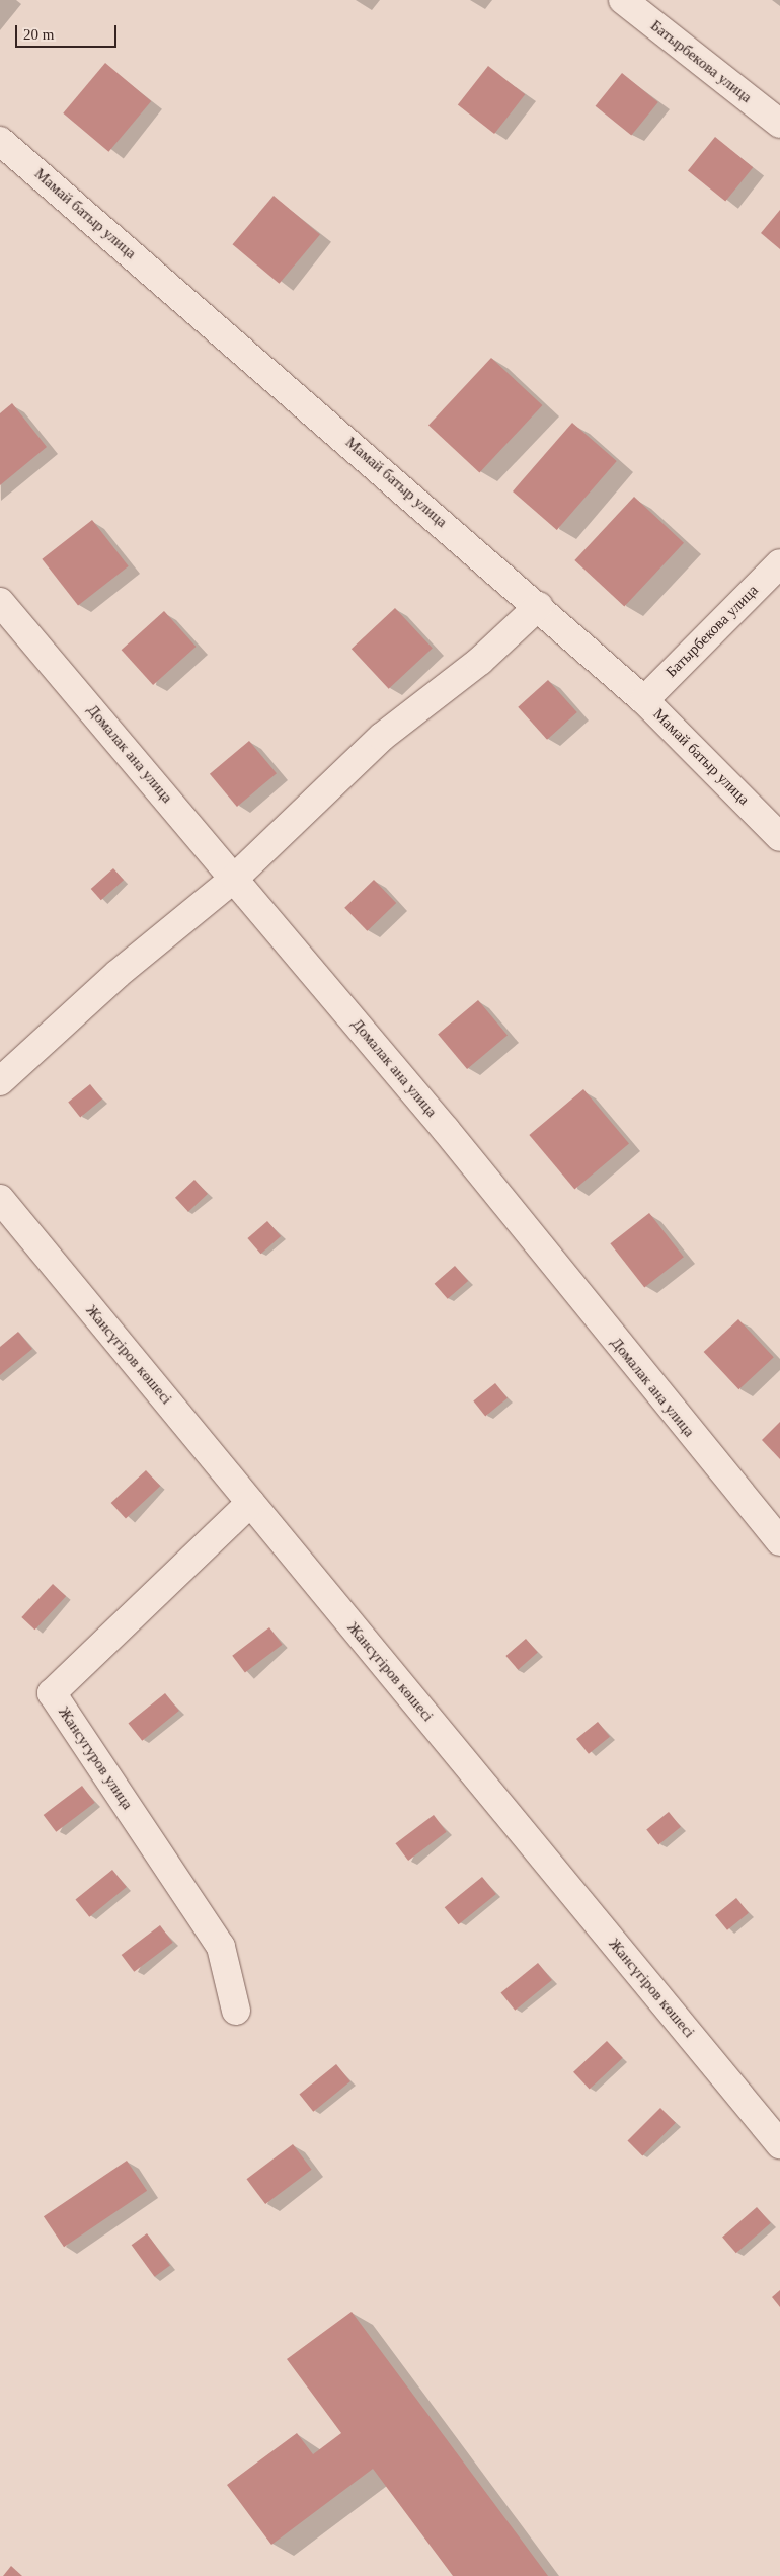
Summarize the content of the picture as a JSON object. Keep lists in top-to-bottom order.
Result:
{
  "streets": {
    "street": [
      "Батырбекова улица",
      "Мамай батыр улица",
      "Домалак ана улица",
      "Жансүгіров көшесі",
      "Жансугуров улица"
    ]
  },
  "crossings": [
    ["Батырбекова улица", "Мамай батыр улица"],
    ["Жансүгіров көшесі", "Жансугуров улица"]
  ],
  "scale_bar": "20 m"
}
